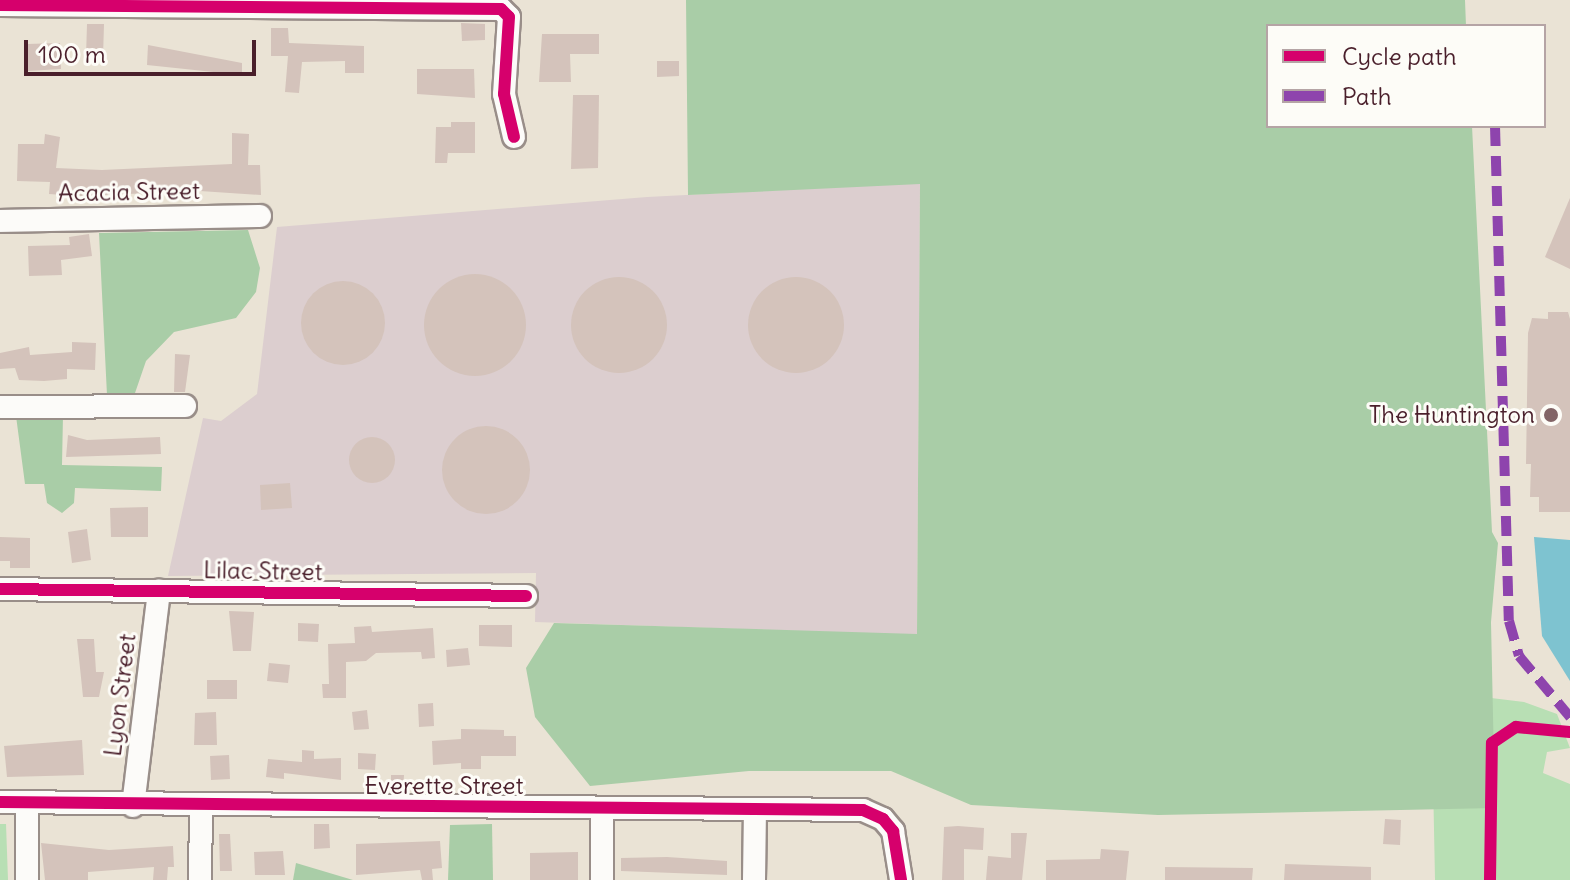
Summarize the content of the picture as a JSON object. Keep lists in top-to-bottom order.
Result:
{
  "streets": {
    "street": [
      "Acacia Street",
      "Lilac Street",
      "Lyon Street",
      "Everette Street"
    ]
  },
  "crossings": [
    ["Lilac Street", "Lyon Street"],
    ["Lyon Street", "Everette Street"]
  ],
  "places": ["The Huntington"],
  "legend": ["Cycle path", "Path"],
  "scale_bar": "100 m"
}
